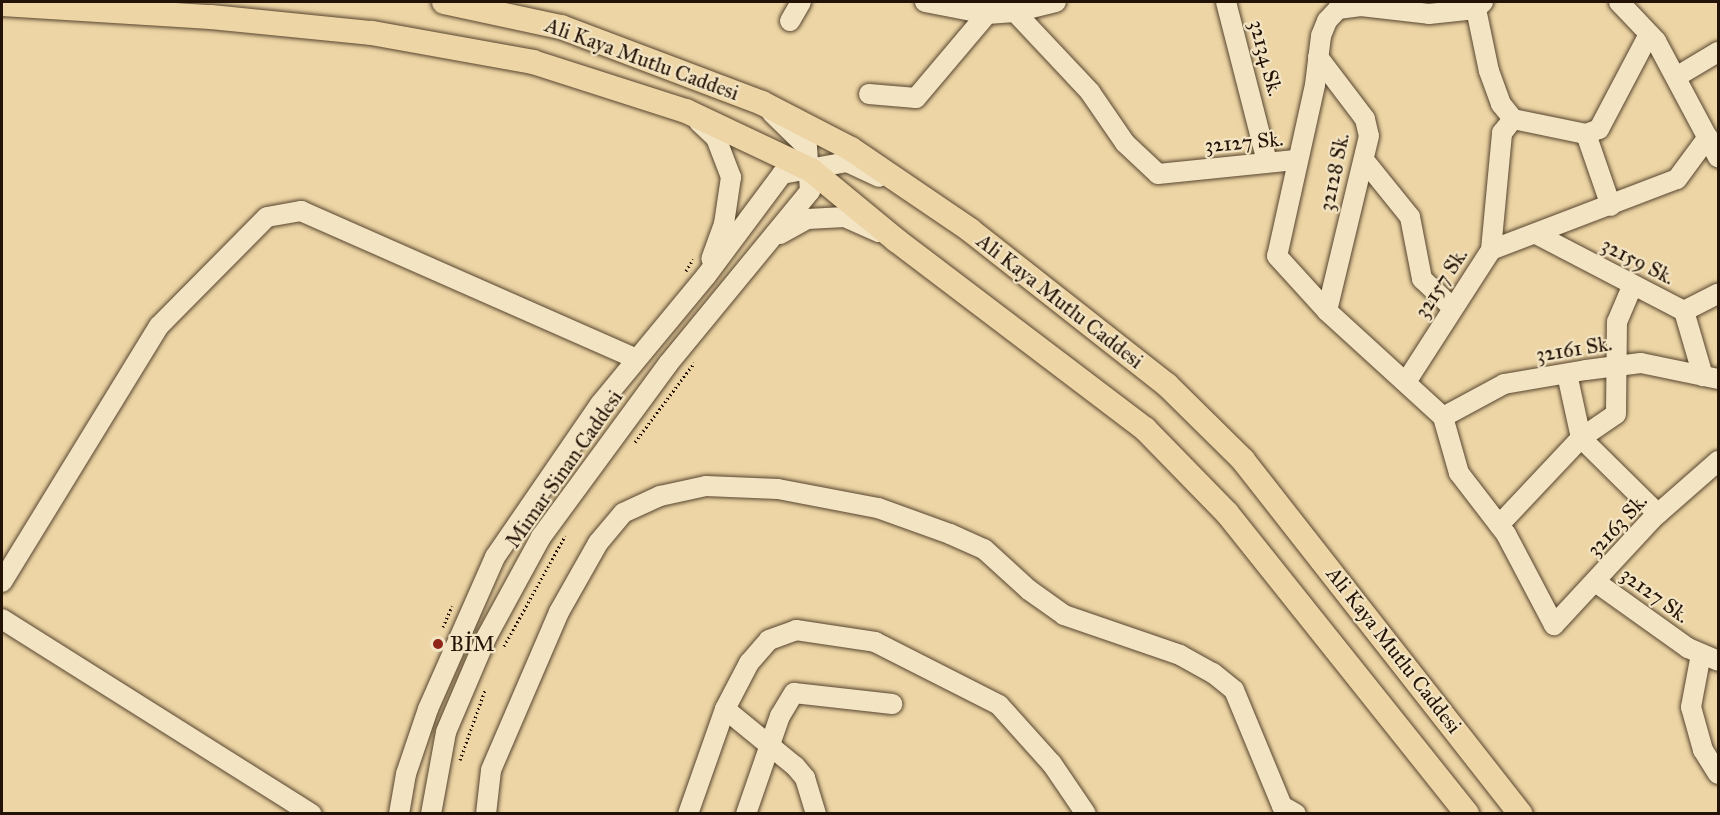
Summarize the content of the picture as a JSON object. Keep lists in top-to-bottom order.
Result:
{
  "streets": {
    "main road": ["Ali Kaya Mutlu Caddesi"],
    "street": [
      "32134 Sk.",
      "32127 Sk.",
      "32128 Sk.",
      "32159 Sk.",
      "32157 Sk.",
      "32161 Sk.",
      "Mimar Sinan Caddesi",
      "32163 Sk."
    ]
  },
  "crossings": [
    ["32134 Sk.", "32127 Sk."],
    ["Ali Kaya Mutlu Caddesi", "Mimar Sinan Caddesi"],
    ["32127 Sk.", "32128 Sk."],
    ["32127 Sk.", "32157 Sk."],
    ["32127 Sk.", "32161 Sk."],
    ["32127 Sk.", "32163 Sk."],
    ["32159 Sk.", "32157 Sk."]
  ],
  "places": ["BİM"]
}
